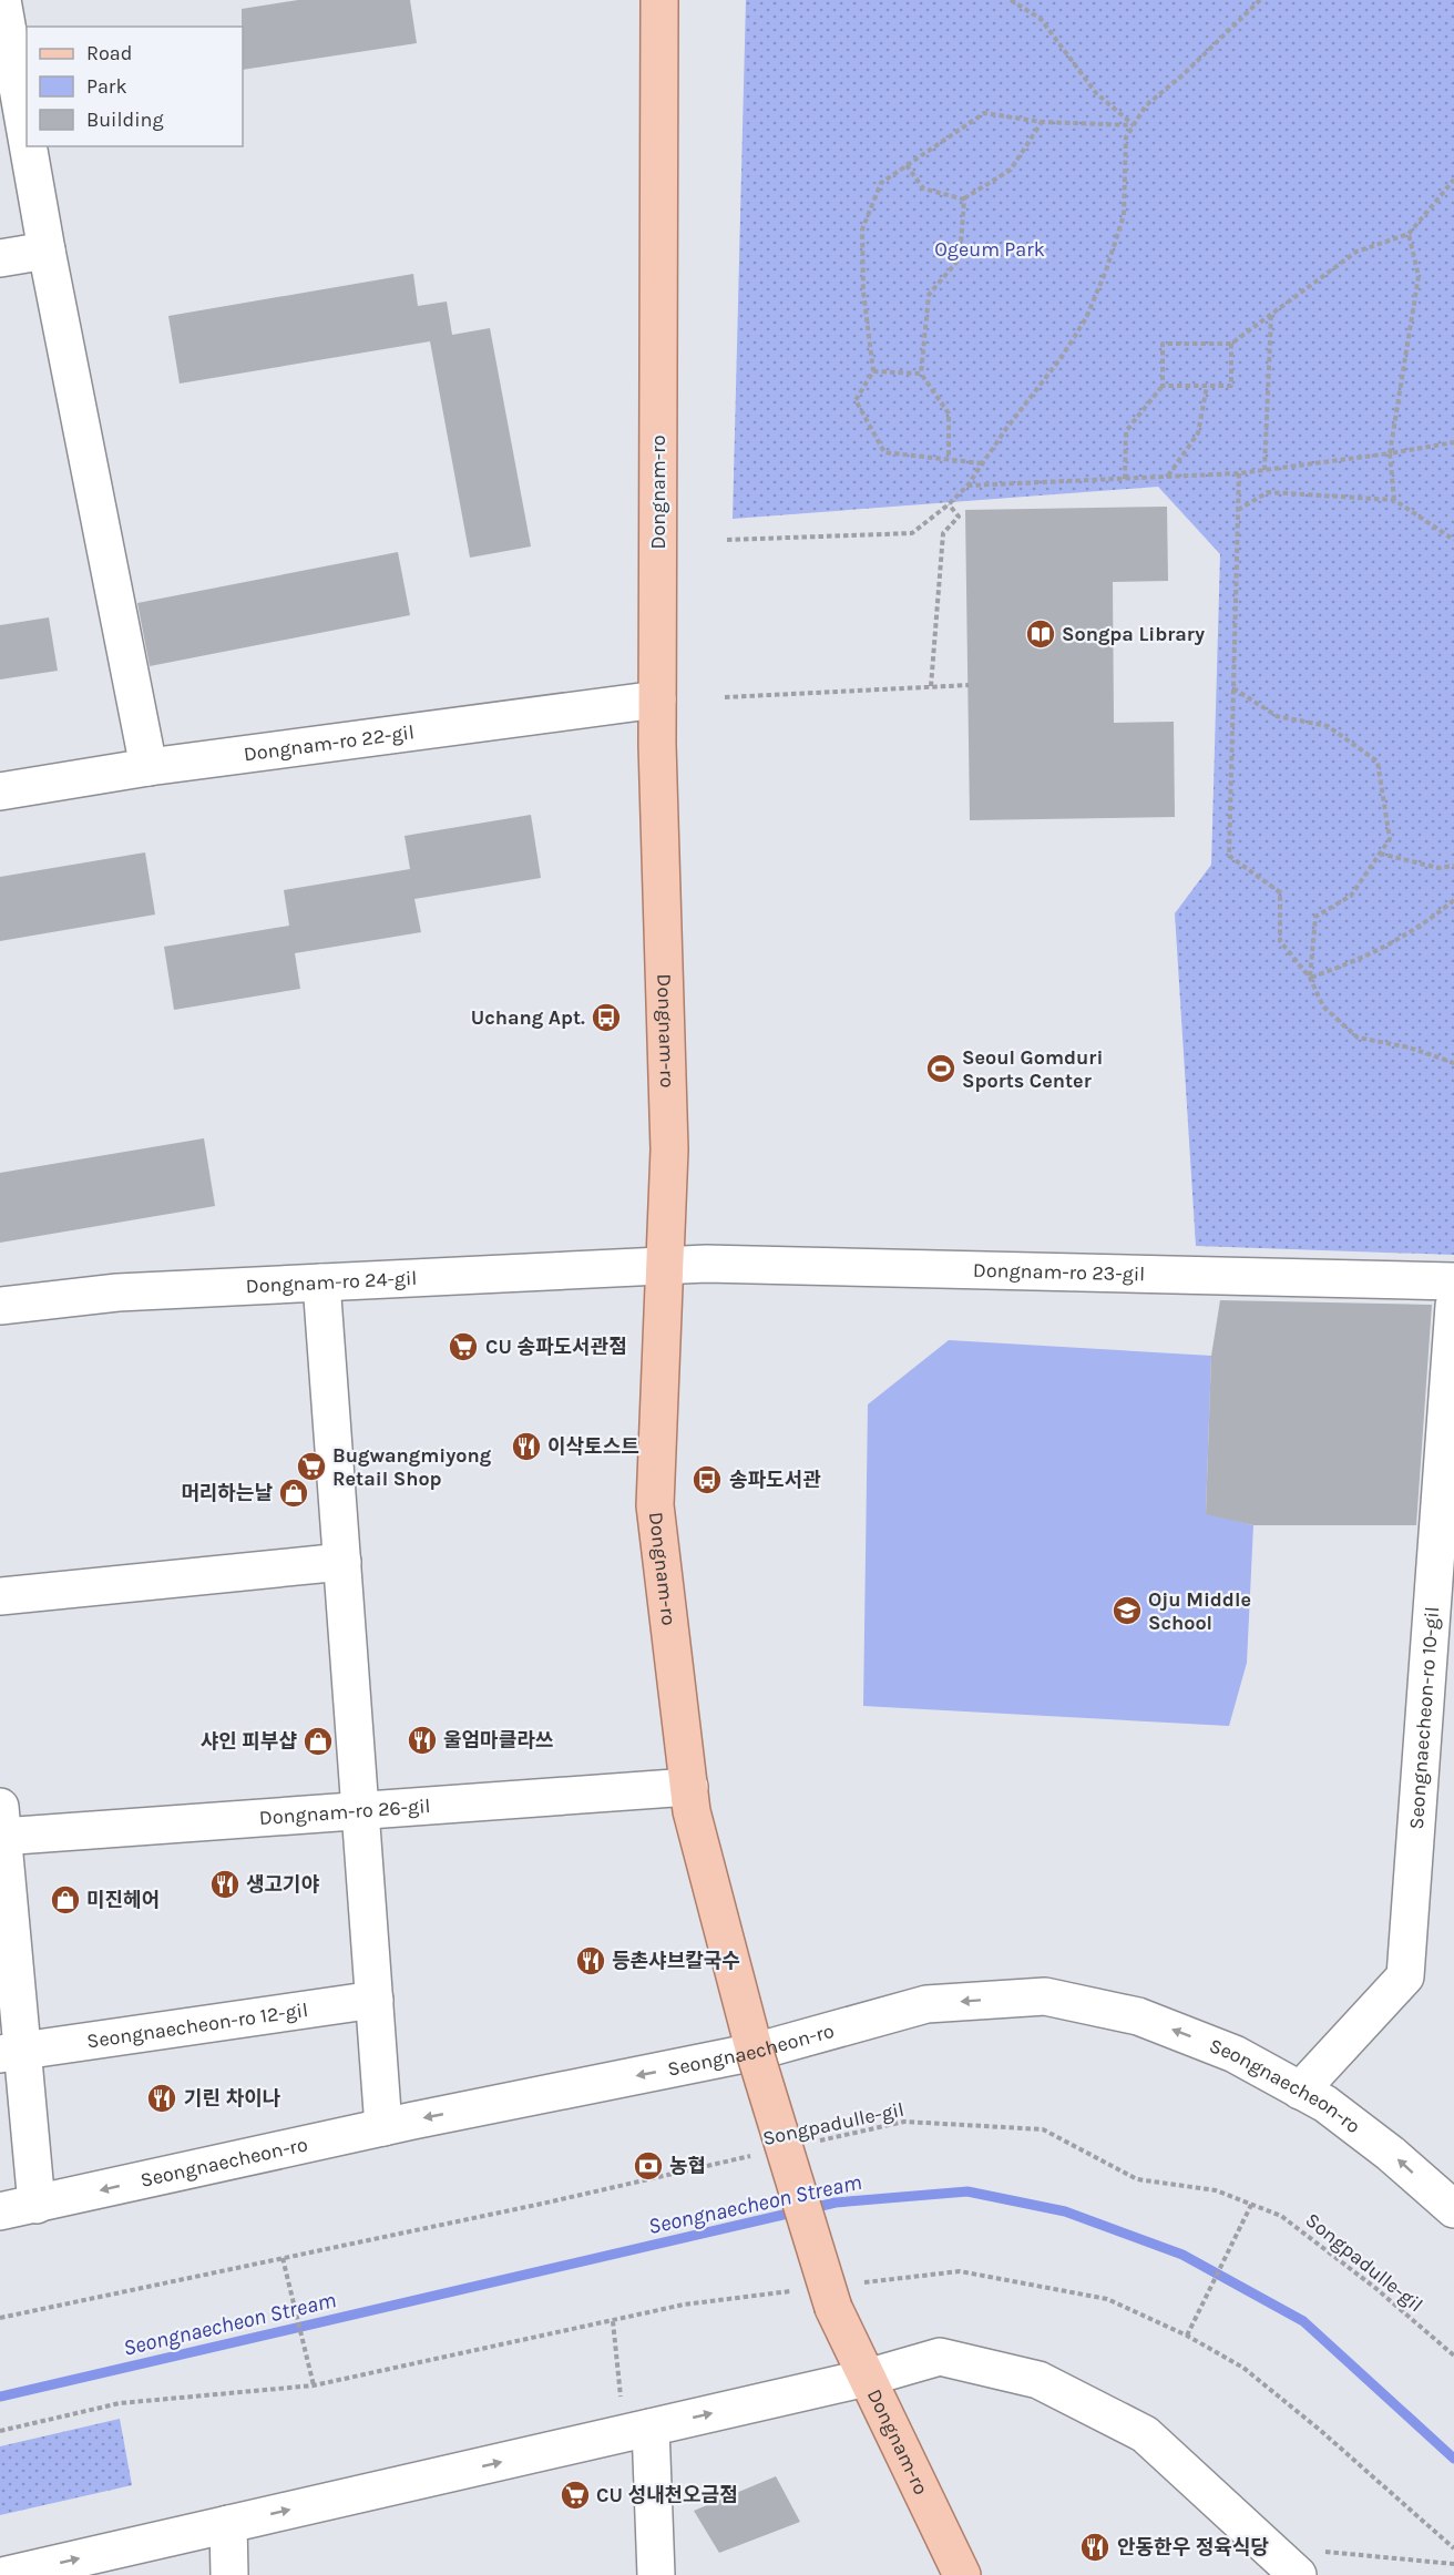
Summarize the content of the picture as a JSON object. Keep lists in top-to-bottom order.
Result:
{
  "streets": {
    "main road": ["Dongnam-ro"],
    "street": [
      "Dongnam-ro 22-gil",
      "Dongnam-ro 23-gil",
      "Dongnam-ro 24-gil",
      "Seongnaecheon-ro 10-gil",
      "Dongnam-ro 26-gil",
      "Seongnaecheon-ro 12-gil",
      "Seongnaecheon-ro"
    ],
    "path": ["Songpadulle-gil"]
  },
  "crossings": [
    ["Dongnam-ro", "Dongnam-ro 22-gil"],
    ["Dongnam-ro", "Dongnam-ro 23-gil"],
    ["Dongnam-ro", "Dongnam-ro 24-gil"],
    ["Dongnam-ro", "Dongnam-ro 26-gil"],
    ["Dongnam-ro", "Seongnaecheon-ro"],
    ["Dongnam-ro 23-gil", "Dongnam-ro 24-gil"],
    ["Seongnaecheon-ro 10-gil", "Seongnaecheon-ro"]
  ],
  "one_way": ["Seongnaecheon-ro"],
  "water": ["Seongnaecheon Stream"],
  "parks": ["Ogeum Park"],
  "places": {
    "library": ["Songpa Library"],
    "bus stop": ["Uchang Apt.", "송파도서관"],
    "sports": ["Seoul Gomduri Sports Center"],
    "supermarket": ["CU 송파도서관점", "Bugwangmiyong Retail Shop", "CU 성내천오금점"],
    "restaurant": [
      "이삭토스트",
      "울엄마클라쓰",
      "생고기야",
      "등촌샤브칼국수",
      "기린 차이나",
      "안동한우 정육식당"
    ],
    "shop": ["머리하는날", "샤인 피부샵", "미진헤어"],
    "school or university": ["Oju Middle School"],
    "bank": ["농협"]
  },
  "legend": ["Road", "Park", "Building"]
}
